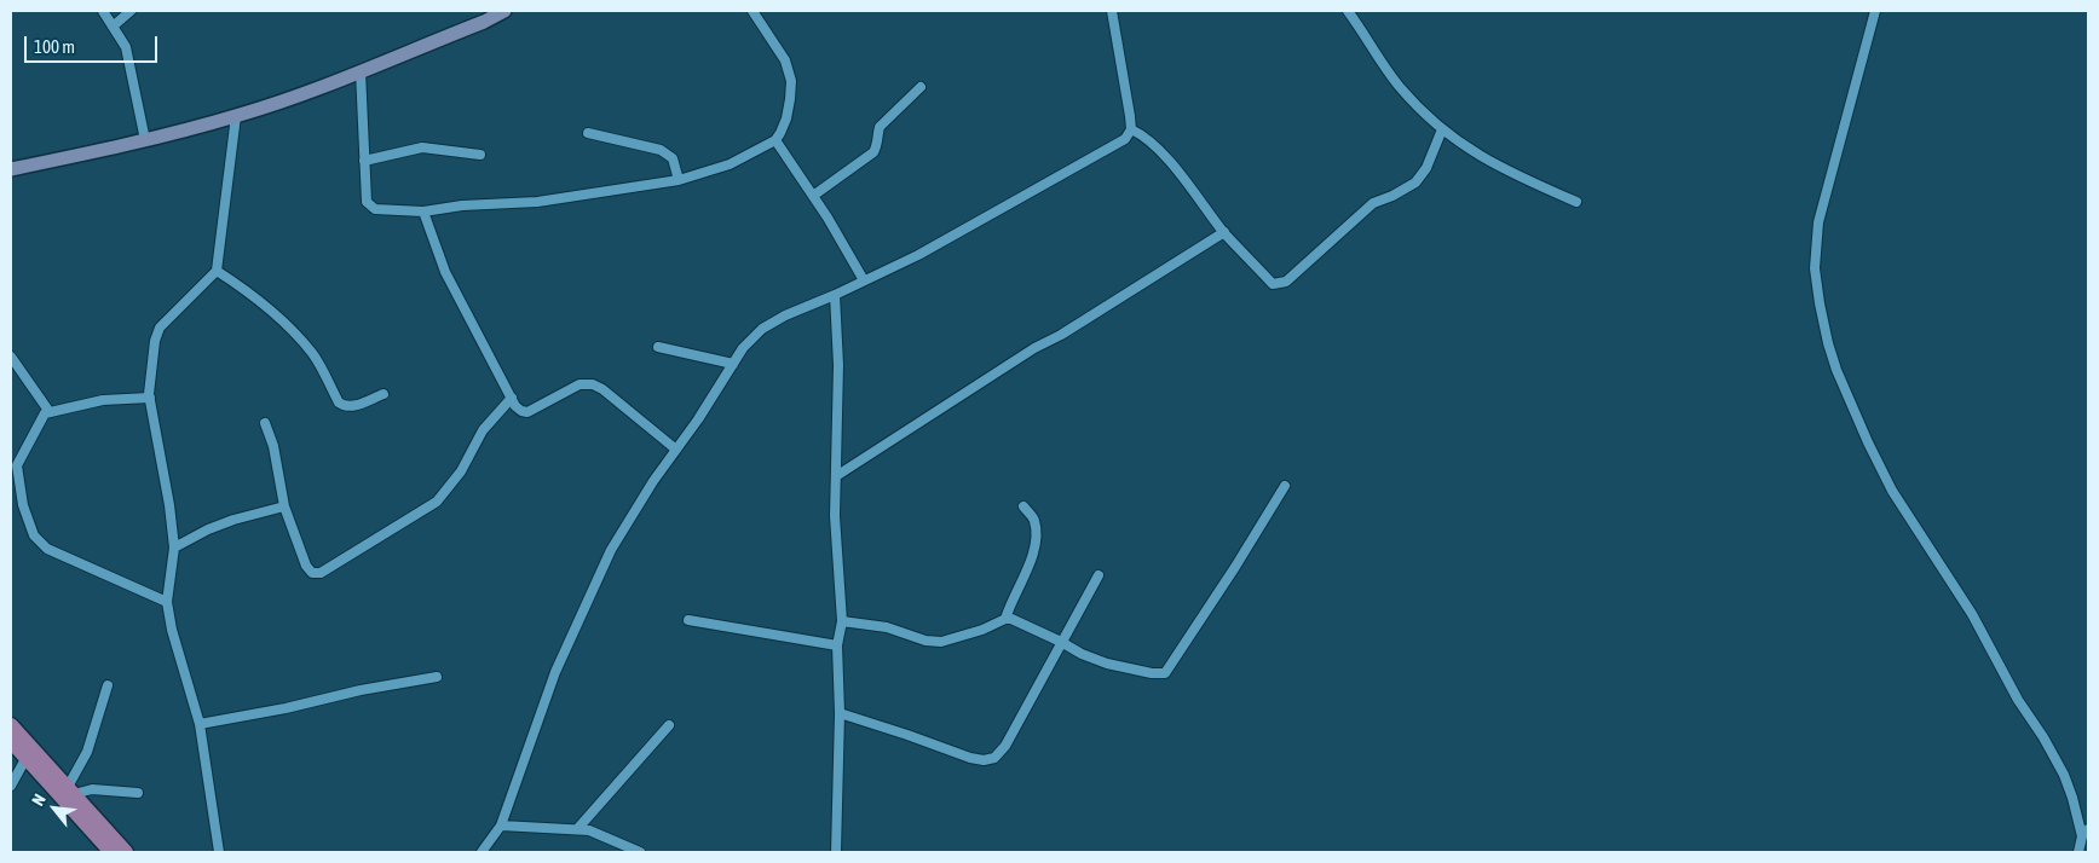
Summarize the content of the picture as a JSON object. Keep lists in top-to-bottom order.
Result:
{
  "scale_bar": "100 m",
  "north": "top left"
}
